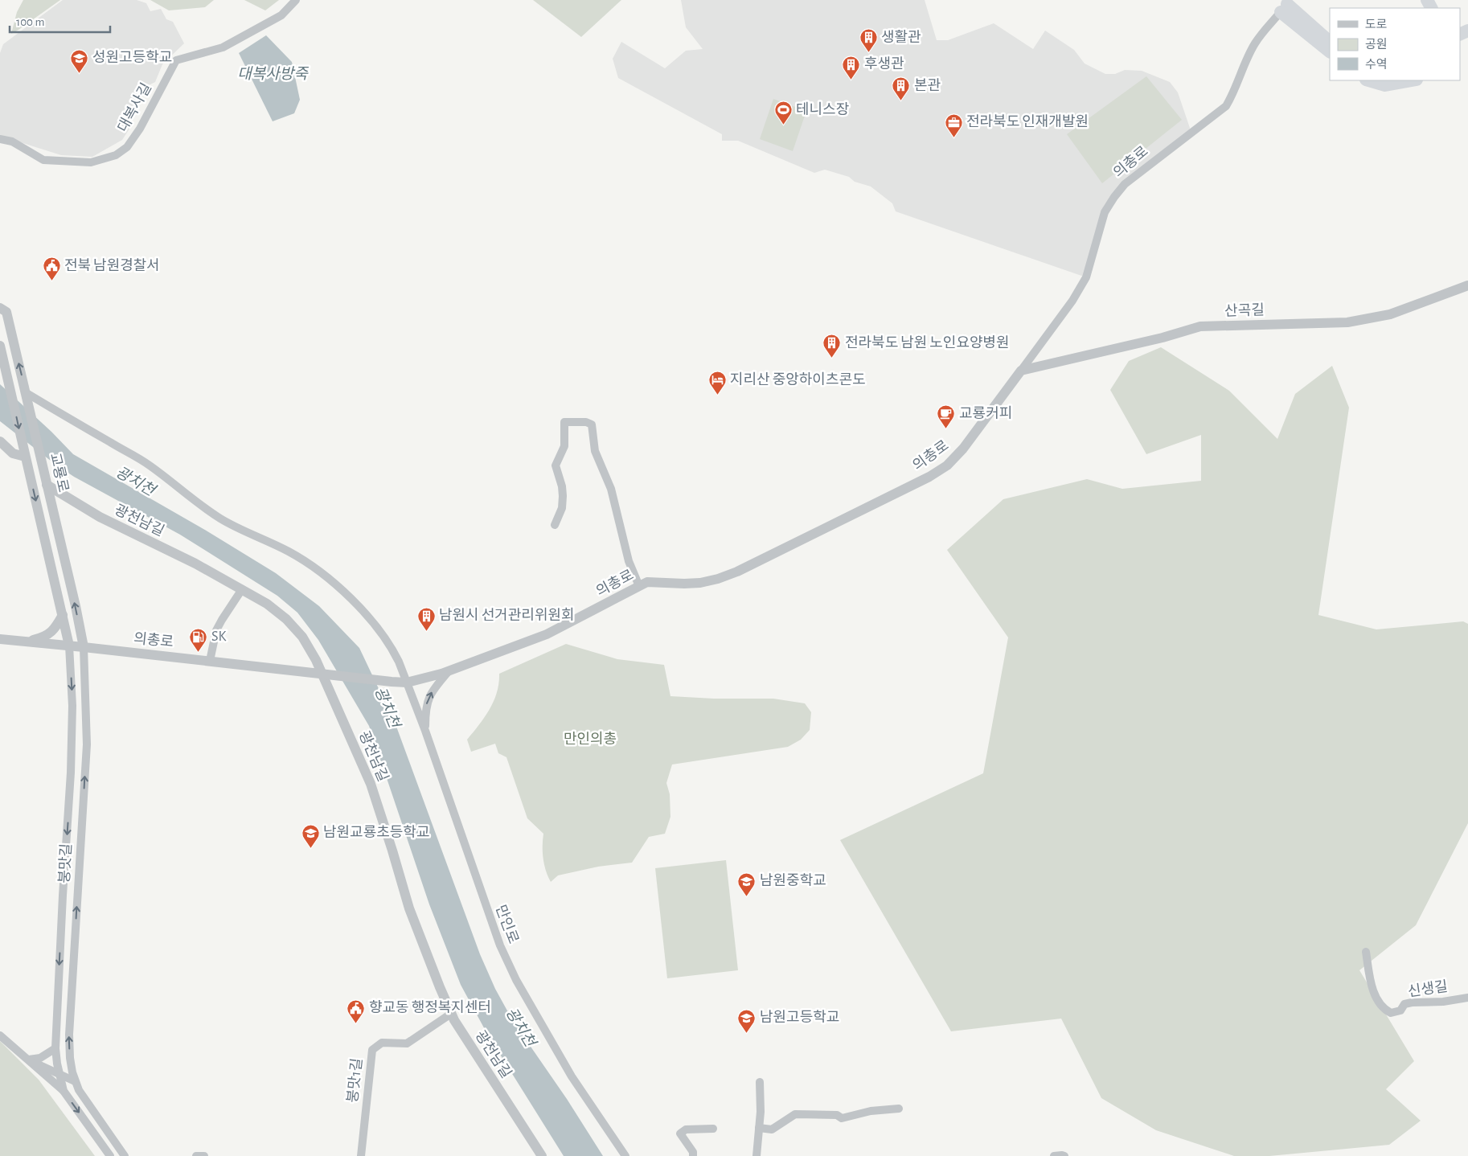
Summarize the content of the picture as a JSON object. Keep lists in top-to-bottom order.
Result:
{
  "streets": {
    "street": [
      "대복사길",
      "의총로",
      "산곡길",
      "교룡로",
      "광천남길",
      "붕맛길",
      "만인로",
      "신생길",
      "붕맛1길"
    ]
  },
  "crossings": [
    ["의총로", "산곡길"],
    ["의총로", "교룡로"],
    ["의총로", "광천남길"],
    ["의총로", "붕맛길"],
    ["의총로", "만인로"],
    ["교룡로", "광천남길"],
    ["교룡로", "붕맛길"],
    ["교룡로", "만인로"],
    ["광천남길", "붕맛1길"]
  ],
  "water": ["대복사방죽", "광치천"],
  "parks": ["만인의총"],
  "places": {
    "building": [
      "생활관",
      "후생관",
      "본관",
      "전라북도 남원 노인요양병원",
      "남원시 선거관리위원회"
    ],
    "school or university": [
      "성원고등학교",
      "남원교룡초등학교",
      "남원중학교",
      "남원고등학교"
    ],
    "sports": ["테니스장"],
    "office": ["전라북도 인재개발원"],
    "public building": ["전북 남원경찰서", "향교동 행정복지센터"],
    "hotel": ["지리산 중앙하이츠콘도"],
    "cafe": ["교룡커피"],
    "fuel station": ["SK"]
  },
  "legend": ["도로", "공원", "수역"],
  "scale_bar": "100 m"
}
